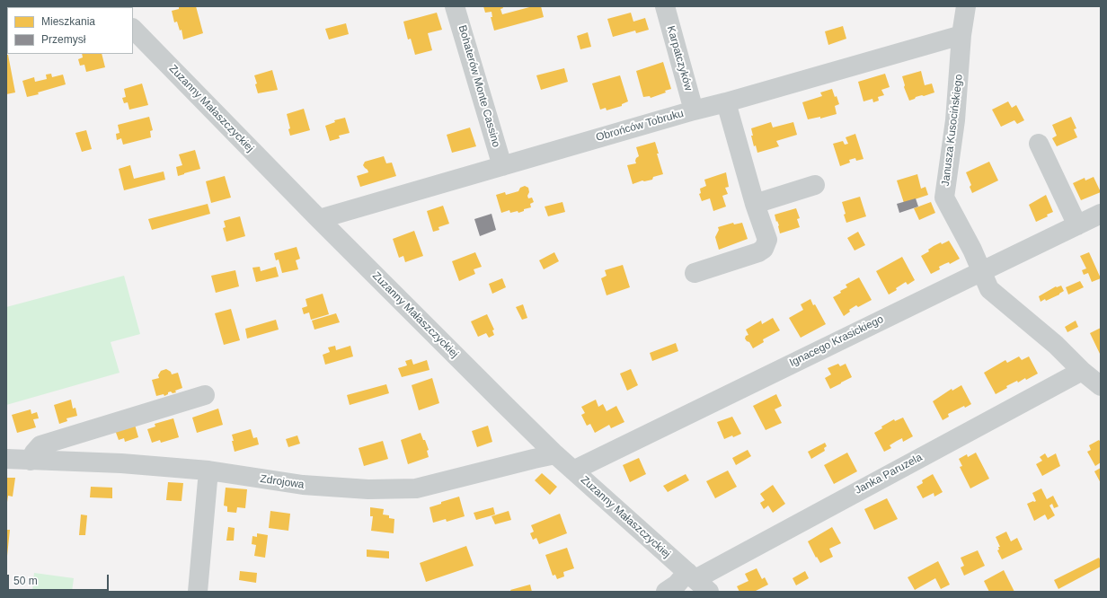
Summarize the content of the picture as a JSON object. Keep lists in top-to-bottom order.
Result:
{
  "streets": {
    "street": [
      "Karpatczyków",
      "Bohaterów Monte Cassino",
      "Zuzanny Małaszczyckiej",
      "Obrońców Tobruku",
      "Janusza Kusocińskiego",
      "Ignacego Krasickiego",
      "Janka Paruzela",
      "Zdrojowa"
    ]
  },
  "crossings": [
    ["Karpatczyków", "Obrońców Tobruku"],
    ["Bohaterów Monte Cassino", "Obrońców Tobruku"],
    ["Zuzanny Małaszczyckiej", "Obrońców Tobruku"],
    ["Zuzanny Małaszczyckiej", "Ignacego Krasickiego"],
    ["Zuzanny Małaszczyckiej", "Janka Paruzela"],
    ["Zuzanny Małaszczyckiej", "Zdrojowa"],
    ["Obrońców Tobruku", "Janusza Kusocińskiego"],
    ["Janusza Kusocińskiego", "Ignacego Krasickiego"],
    ["Janusza Kusocińskiego", "Janka Paruzela"]
  ],
  "legend": ["Mieszkania", "Przemysł"],
  "scale_bar": "50 m"
}
